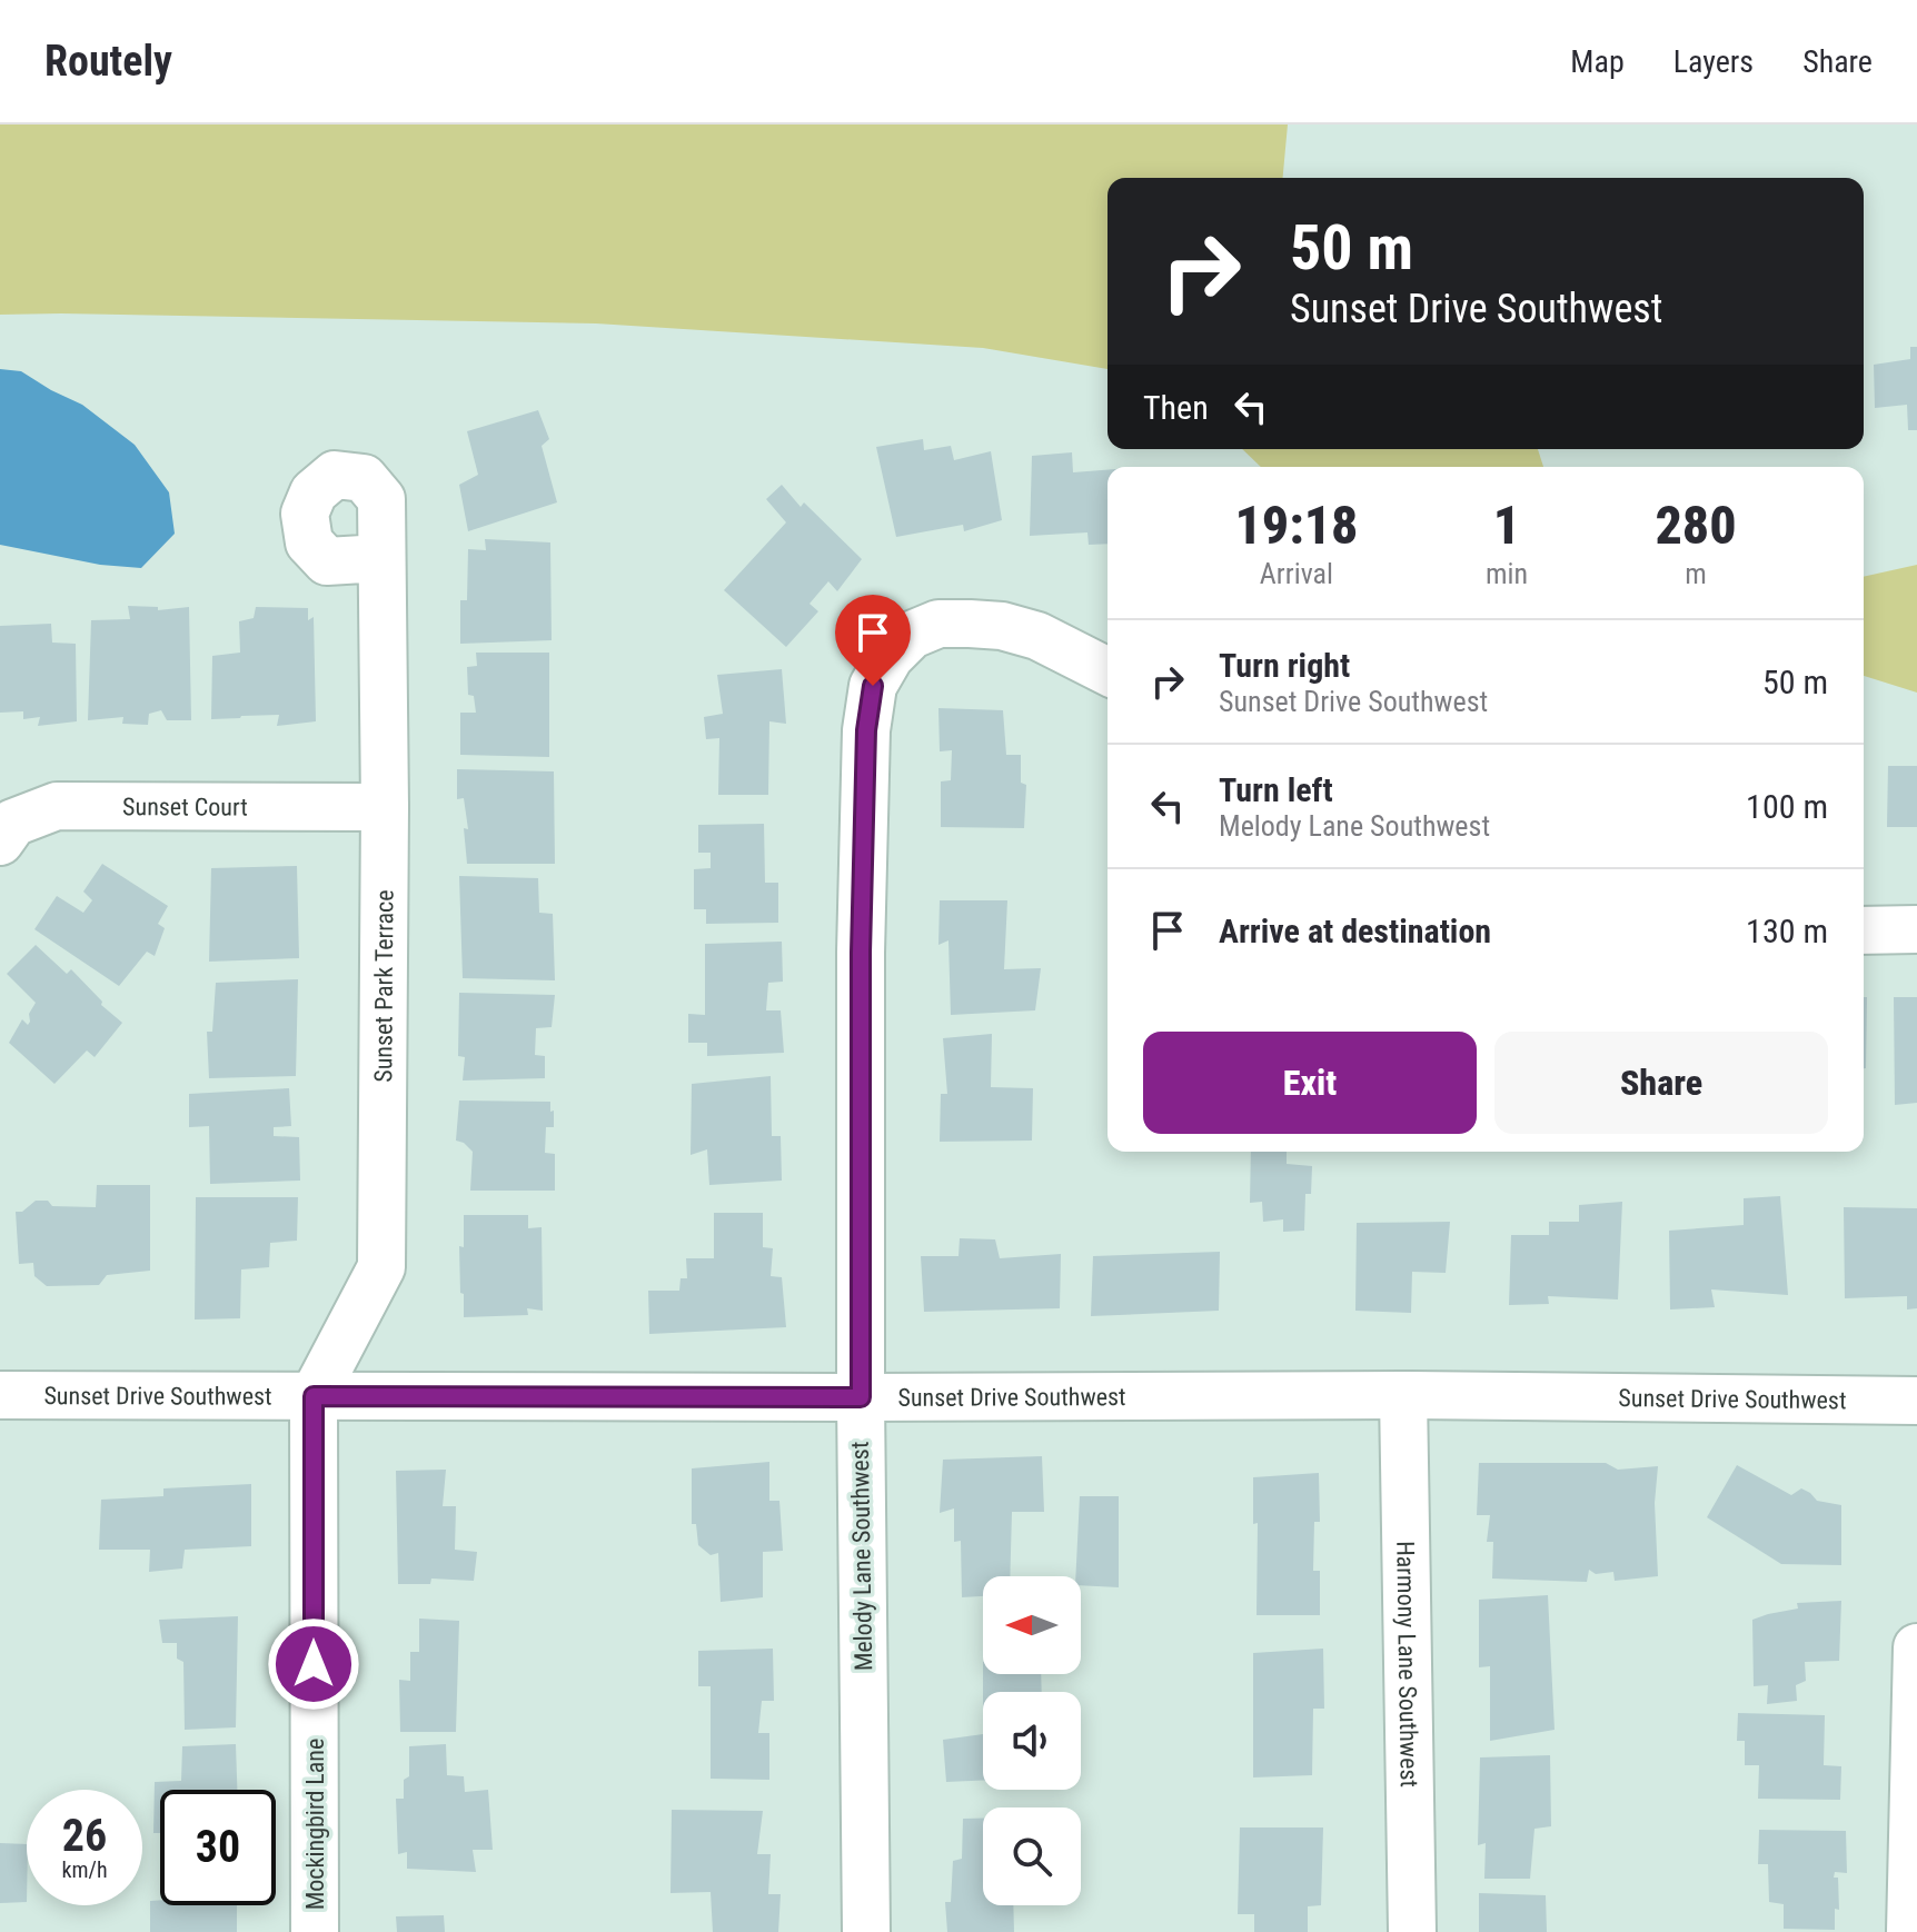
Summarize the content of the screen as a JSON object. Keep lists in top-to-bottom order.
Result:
{
  "streets": {
    "street": [
      "Sunset Court",
      "Sunset Park Terrace",
      "Sunset Drive Southwest",
      "Melody Lane Southwest",
      "Harmony Lane Southwest",
      "Mockingbird Lane"
    ]
  },
  "crossings": [
    ["Sunset Court", "Sunset Park Terrace"],
    ["Sunset Park Terrace", "Sunset Drive Southwest"],
    ["Sunset Park Terrace", "Mockingbird Lane"],
    ["Sunset Drive Southwest", "Melody Lane Southwest"],
    ["Sunset Drive Southwest", "Harmony Lane Southwest"],
    ["Sunset Drive Southwest", "Mockingbird Lane"]
  ],
  "north": "left",
  "page": {
    "header": "Routely",
    "nav": ["Map", "Layers", "Share"],
    "turn": ["50 m", "Sunset Drive Southwest"],
    "then": "Then",
    "eta": [
      "19:18",
      "Arrival",
      "1",
      "min",
      "280",
      "m"
    ],
    "list": [
      {
        "name": "Turn right",
        "note": "Sunset Drive Southwest",
        "value": "50 m"
      },
      {
        "name": "Turn left",
        "note": "Melody Lane Southwest",
        "value": "100 m"
      },
      {
        "name": "Arrive at destination",
        "value": "130 m"
      }
    ],
    "buttons": ["Exit", "Share"],
    "speed": "26 km/h",
    "limit": "30"
  }
}
